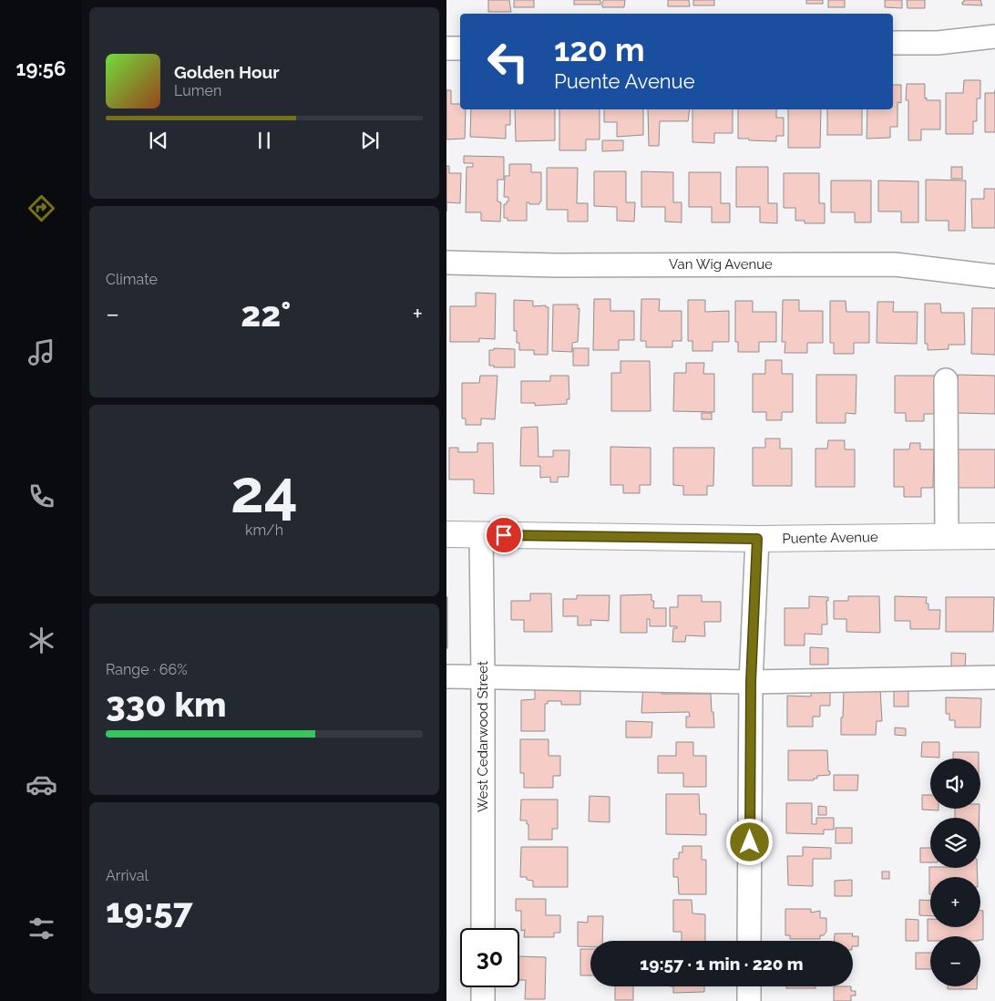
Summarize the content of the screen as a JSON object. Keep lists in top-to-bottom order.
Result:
{
  "streets": {
    "main road": ["Puente Avenue"],
    "street": ["Van Wig Avenue", "West Cedarwood Street"]
  },
  "crossings": [
    ["Puente Avenue", "West Cedarwood Street"]
  ],
  "page": {
    "tabs": "19:56",
    "turn": ["120 m", "Puente Avenue"],
    "song": ["Golden Hour", "Lumen"],
    "tile": [
      "Climate",
      ["24", "km/h"],
      ["Range · 66%", "330 km"],
      ["Arrival", "19:57"]
    ],
    "heat": ["−", "22°", "+"],
    "map_buttons": ["+", "−"],
    "limit": "30",
    "trip": "19:57 · 1 min · 220 m"
  }
}
